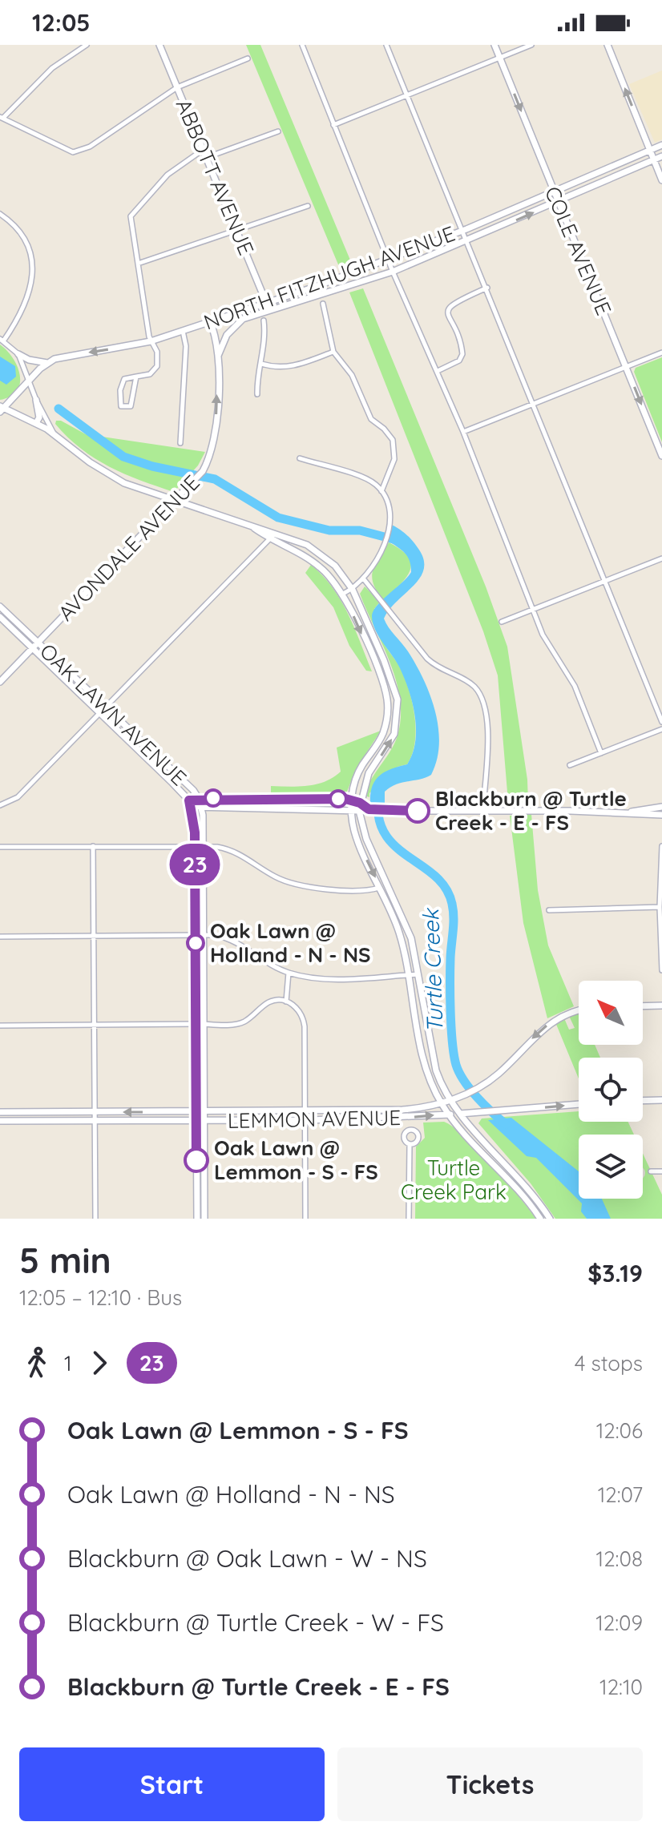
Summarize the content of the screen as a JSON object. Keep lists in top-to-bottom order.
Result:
{
  "streets": {
    "main road": [
      "ABBOTT AVENUE",
      "COLE AVENUE",
      "NORTH FITZHUGH AVENUE",
      "AVONDALE AVENUE",
      "OAK LAWN AVENUE",
      "LEMMON AVENUE"
    ]
  },
  "crossings": [
    ["ABBOTT AVENUE", "NORTH FITZHUGH AVENUE"],
    ["COLE AVENUE", "NORTH FITZHUGH AVENUE"],
    ["NORTH FITZHUGH AVENUE", "AVONDALE AVENUE"],
    ["AVONDALE AVENUE", "OAK LAWN AVENUE"],
    ["OAK LAWN AVENUE", "LEMMON AVENUE"]
  ],
  "one_way": ["COLE AVENUE"],
  "water": ["Turtle Creek"],
  "parks": ["Turtle Creek Park"],
  "places": ["Blackburn @ Turtle Creek - E - FS", "Oak Lawn @ Holland - N - NS", "Oak Lawn @ Lemmon - S - FS"],
  "lines": ["bus line 23"],
  "north": "top left",
  "page": {
    "status": "12:05",
    "on_map": "23",
    "heading": ["5 min", "12:05 – 12:10 · Bus", "$3.19"],
    "legs": ["1", "23", "4 stops"],
    "list": [
      {
        "name": "Oak Lawn @ Lemmon - S - FS",
        "value": "12:06"
      },
      {
        "name": "Oak Lawn @ Holland - N - NS",
        "value": "12:07"
      },
      {
        "name": "Blackburn @ Oak Lawn - W - NS",
        "value": "12:08"
      },
      {
        "name": "Blackburn @ Turtle Creek - W - FS",
        "value": "12:09"
      },
      {
        "name": "Blackburn @ Turtle Creek - E - FS",
        "value": "12:10"
      }
    ],
    "buttons": ["Start", "Tickets"]
  }
}
